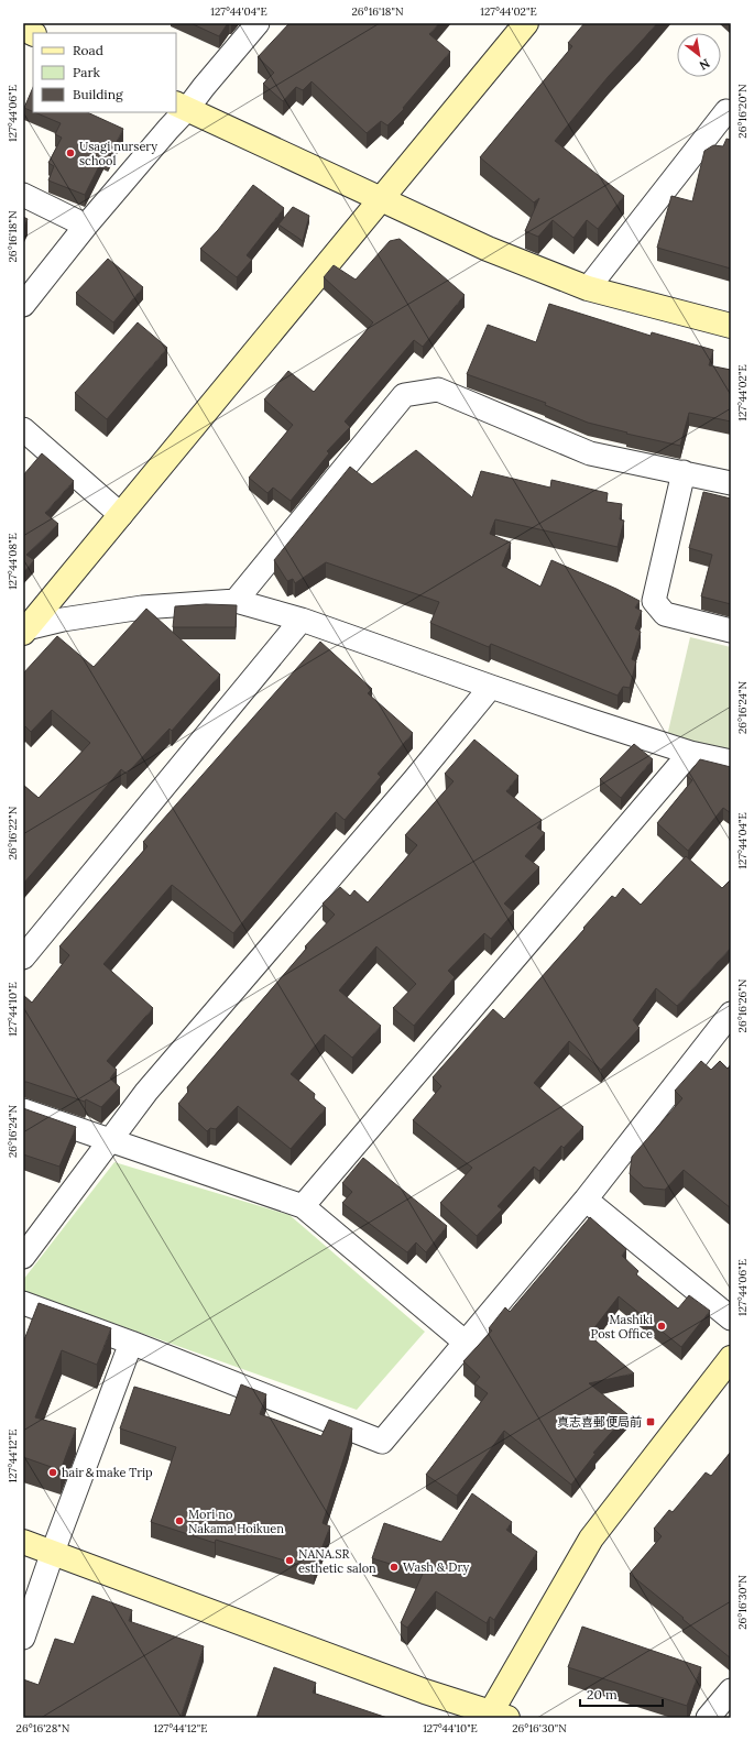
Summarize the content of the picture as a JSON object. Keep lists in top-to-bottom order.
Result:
{
  "places": {
    "other": [
      "Usagi nursery school",
      "Mashiki Post Office",
      "hair＆make Trip",
      "Mori no Nakama Hoikuen",
      "NANA.SR esthetic salon",
      "Wash & Dry"
    ],
    "transit": ["真志喜郵便局前"]
  },
  "legend": ["Road", "Park", "Building"],
  "scale_bar": "20 m",
  "north": "bottom right",
  "coordinates": [
    "127°44'04\"E",
    "26°16'18\"N",
    "127°44'02\"E",
    "26°16'20\"N",
    "127°44'06\"E",
    "127°44'08\"E",
    "26°16'24\"N",
    "26°16'22\"N",
    "26°16'26\"N",
    "127°44'10\"E",
    "127°44'12\"E",
    "26°16'30\"N",
    "26°16'28\"N"
  ]
}
